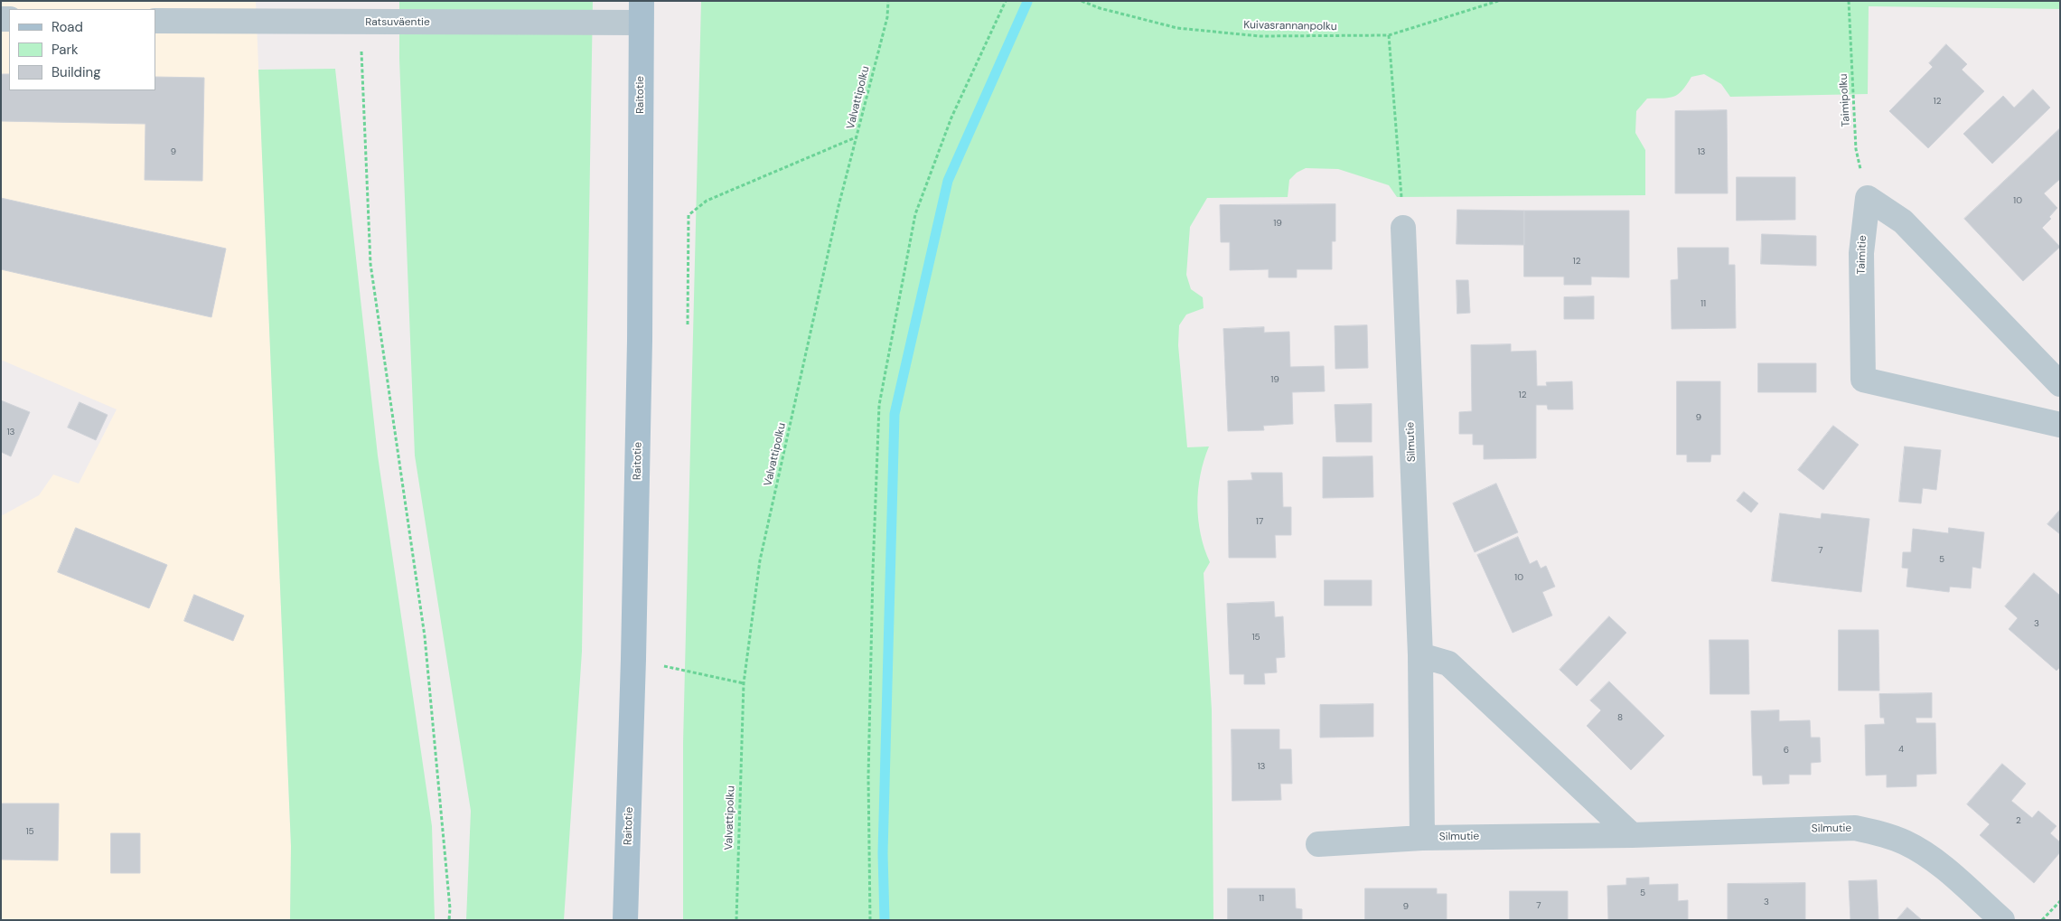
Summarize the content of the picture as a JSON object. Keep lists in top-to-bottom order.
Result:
{
  "streets": {
    "main road": ["Raitotie"],
    "street": ["Ratsuväentie", "Taimitie", "Silmutie"],
    "path": ["Kuivasrannanpolku", "Valvattipolku", "Taimipolku"]
  },
  "crossings": [
    ["Ratsuväentie", "Raitotie"],
    ["Taimipolku", "Taimitie"]
  ],
  "house_numbers": [
    "12",
    "9",
    "13",
    "10",
    "19",
    "12",
    "11",
    "19",
    "12",
    "9",
    "13",
    "17",
    "7",
    "5",
    "10",
    "3",
    "15",
    "8",
    "4",
    "6",
    "13",
    "2",
    "15",
    "5",
    "11",
    "3",
    "7",
    "9"
  ],
  "legend": ["Road", "Park", "Building"]
}
